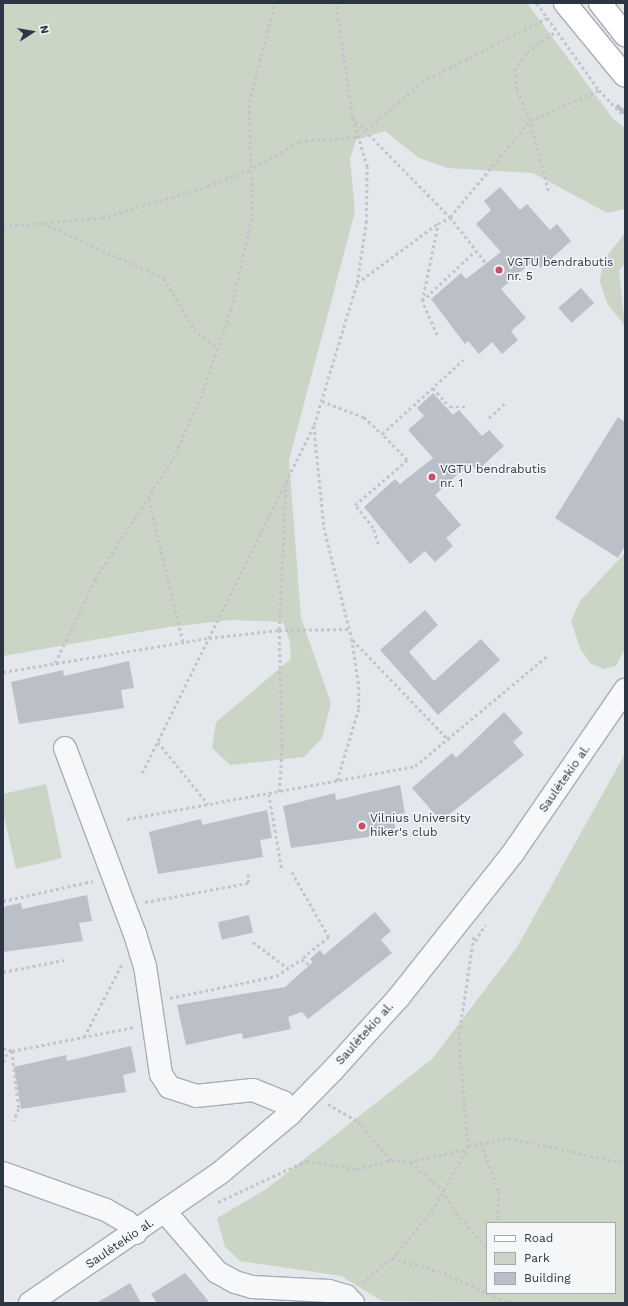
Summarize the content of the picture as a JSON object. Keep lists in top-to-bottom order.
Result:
{
  "streets": {
    "street": ["Saulėtekio al."]
  },
  "places": ["VGTU bendrabutis nr. 5", "VGTU bendrabutis nr. 1", "Vilnius University hiker's club"],
  "legend": ["Road", "Park", "Building"],
  "north": "right"
}
